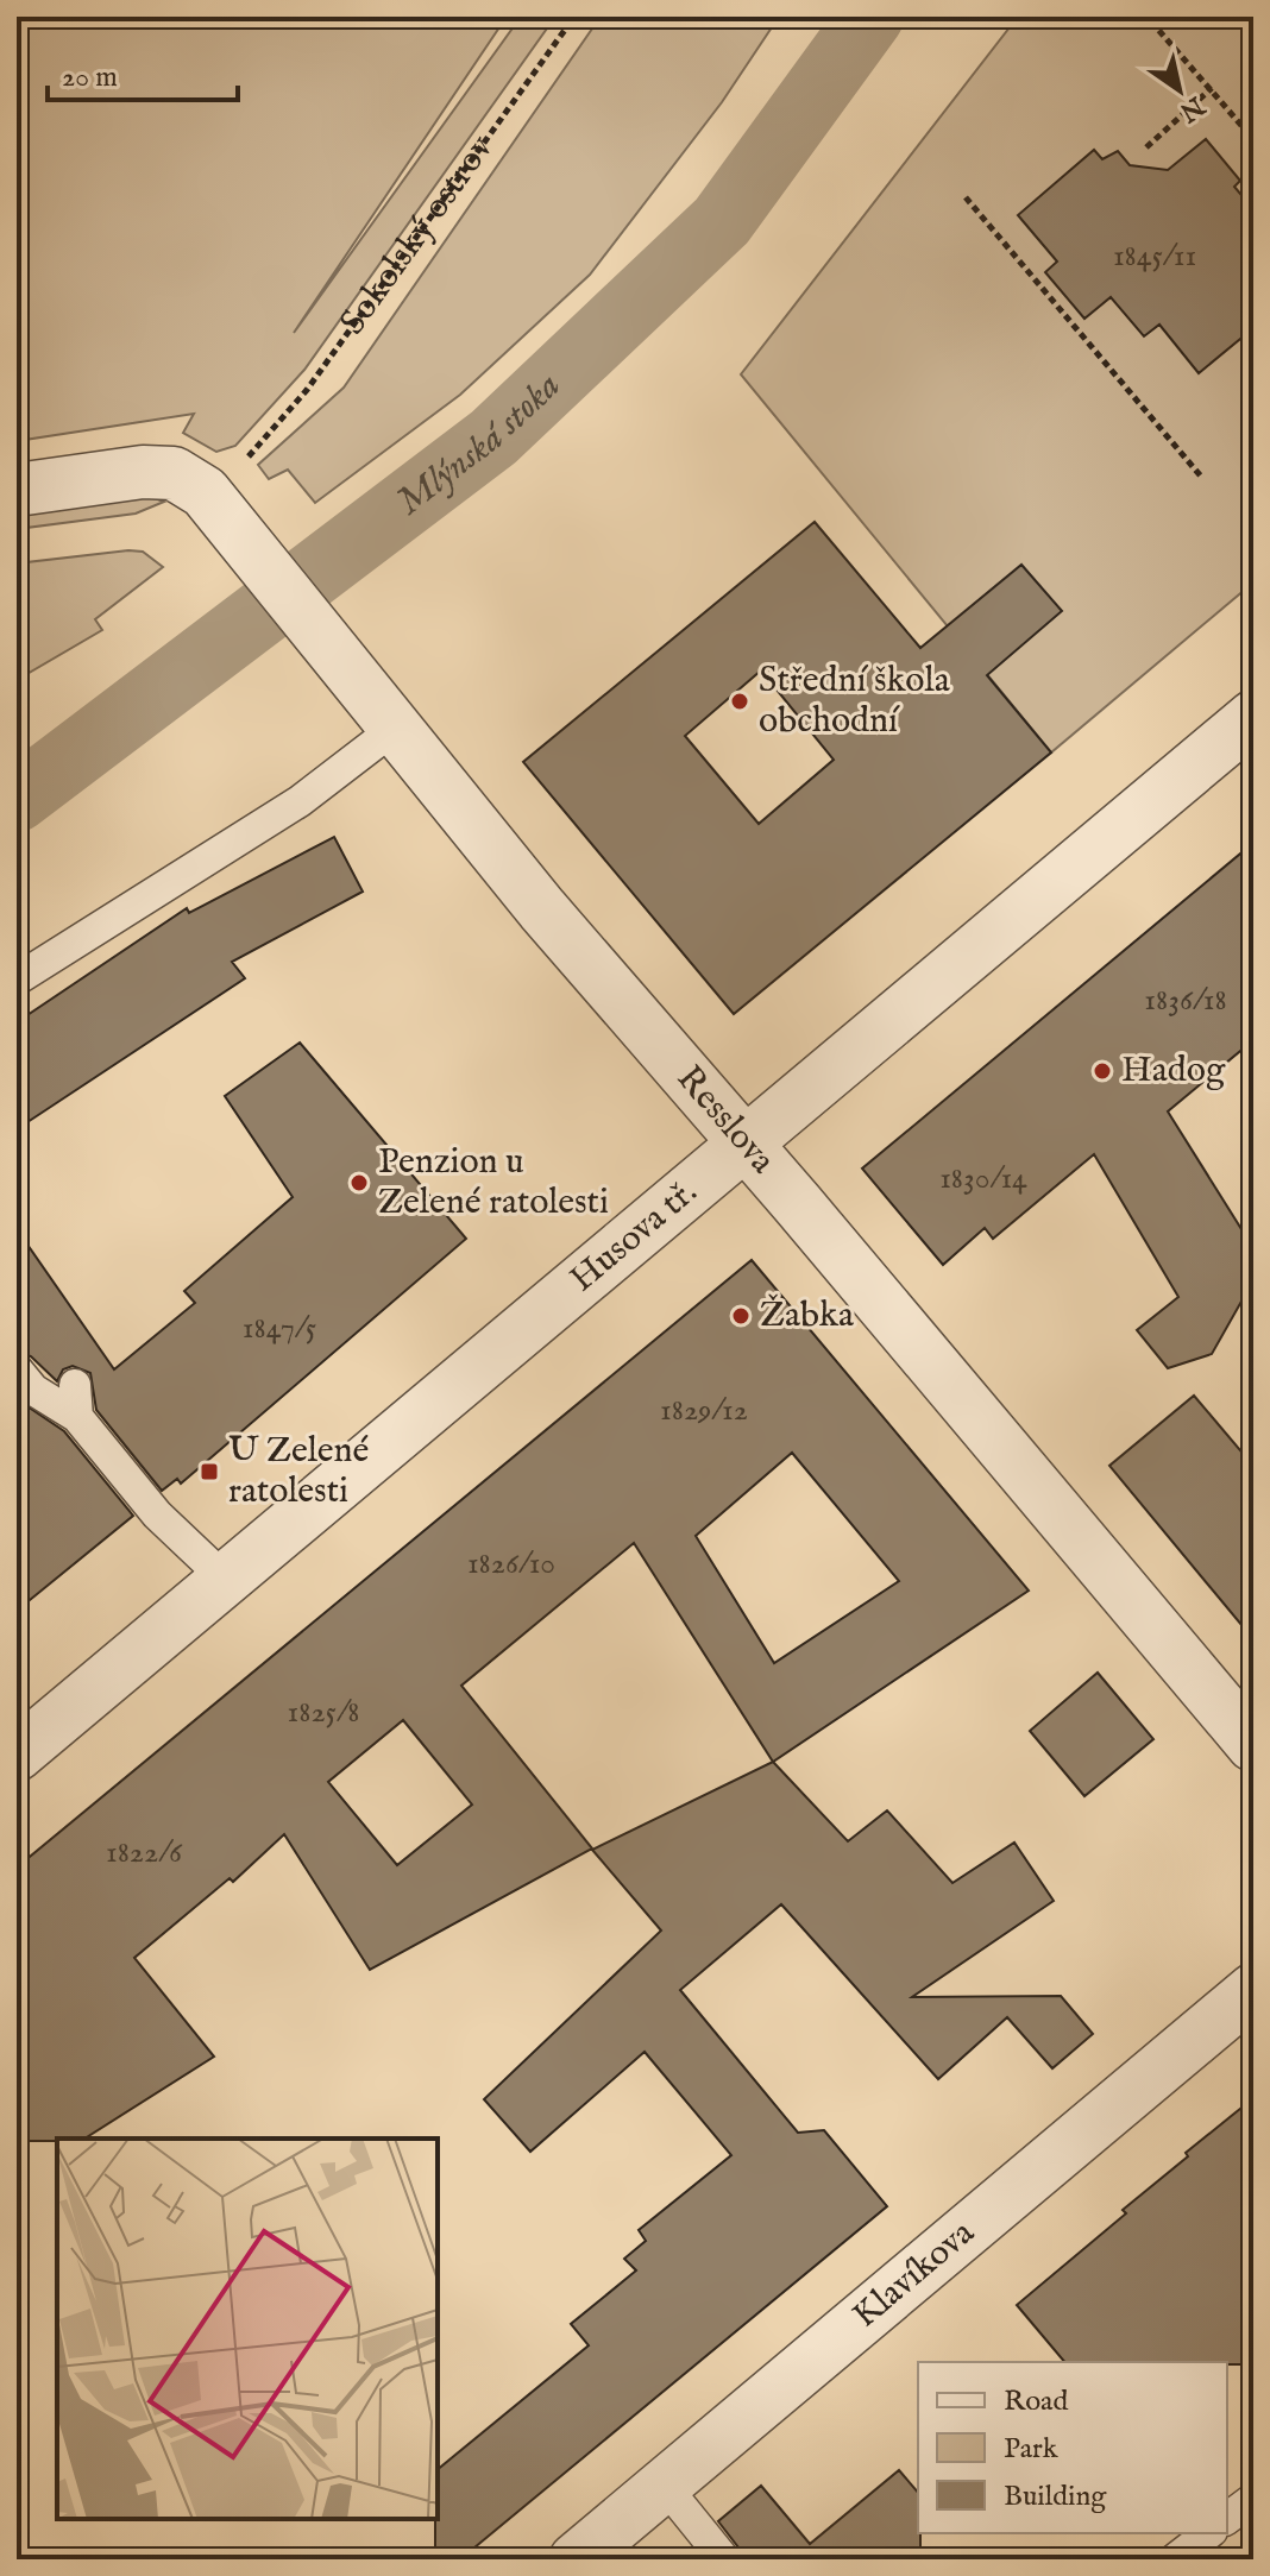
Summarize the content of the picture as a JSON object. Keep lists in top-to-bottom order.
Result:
{
  "streets": {
    "street": ["Resslova", "Husova tř.", "Klavíkova"],
    "path": ["Sokolský ostrov"]
  },
  "crossings": [
    ["Resslova", "Husova tř."]
  ],
  "water": ["Mlýnská stoka"],
  "places": {
    "other": [
      "Střední škola obchodní",
      "Hadog",
      "Penzion u Zelené ratolesti",
      "Žabka"
    ],
    "transit": ["U Zelené ratolesti"]
  },
  "house_numbers": [
    "1845/11",
    "1836/18",
    "1830/14",
    "1847/5",
    "1829/12",
    "1826/10",
    "1825/8",
    "1822/6"
  ],
  "legend": ["Road", "Park", "Building"],
  "scale_bar": "20 m",
  "north": "bottom right"
}
